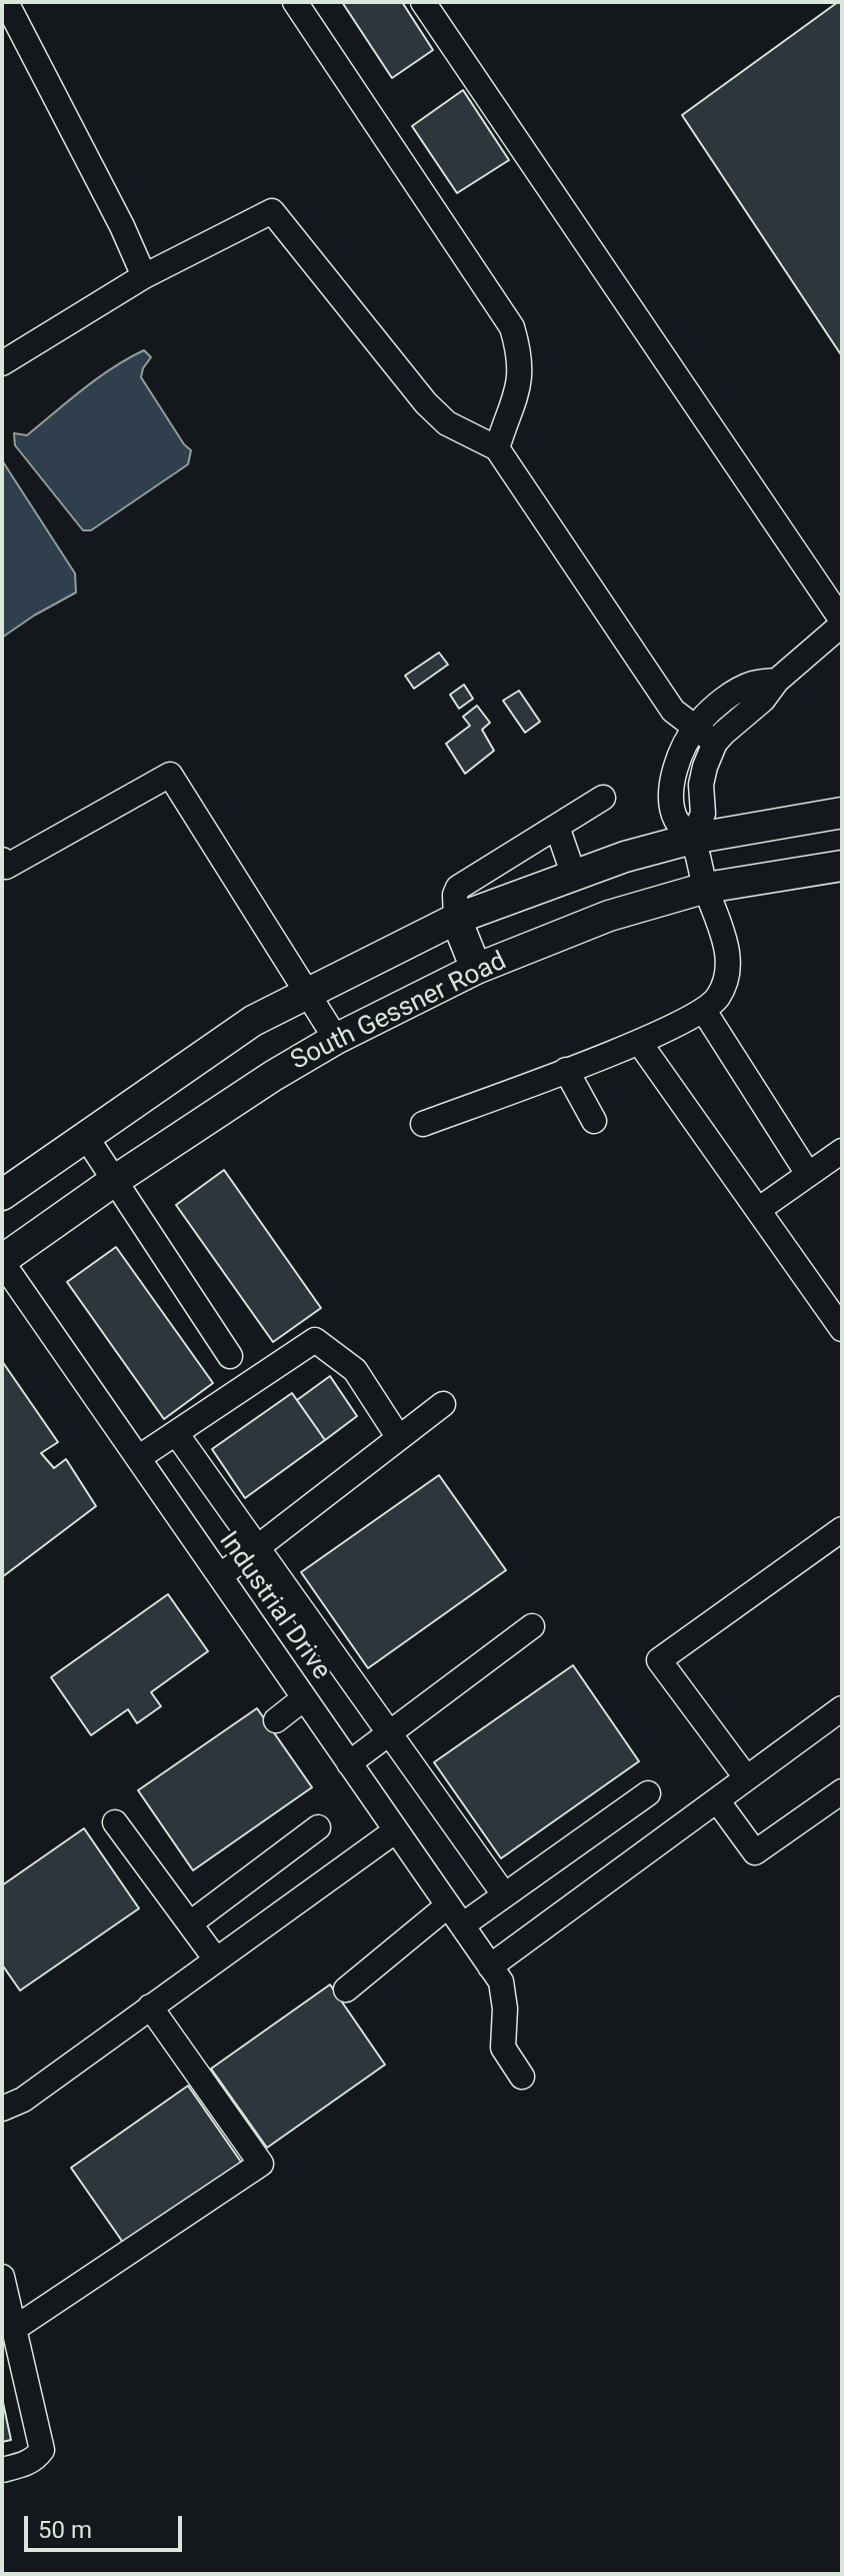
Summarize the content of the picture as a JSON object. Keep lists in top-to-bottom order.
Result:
{
  "streets": {
    "main road": ["South Gessner Road"],
    "street": ["Industrial Drive"]
  },
  "crossings": [
    ["South Gessner Road", "Industrial Drive"]
  ],
  "scale_bar": "50 m"
}
